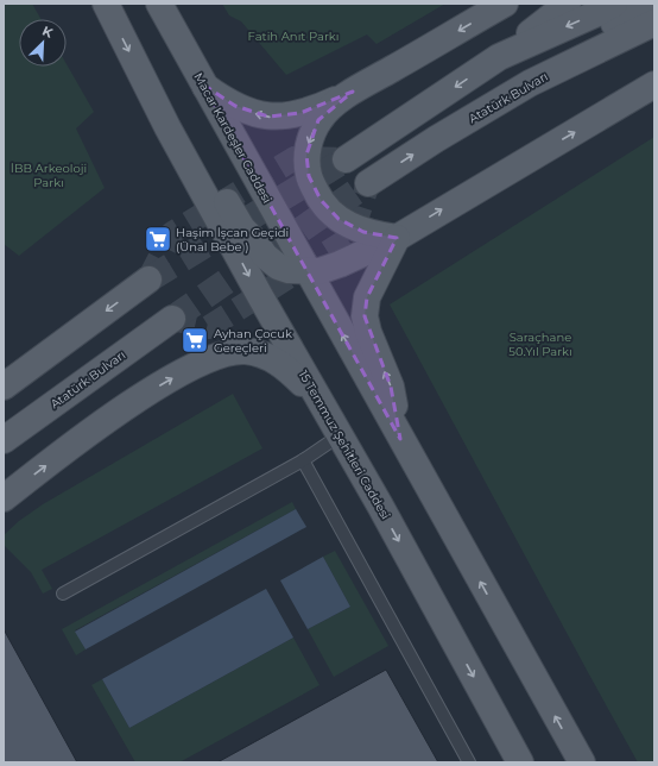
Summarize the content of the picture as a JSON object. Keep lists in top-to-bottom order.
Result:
{
  "streets": {
    "main road": ["Atatürk Bulvarı", "Macar Kardeşler Caddesi", "15 Temmuz Şehitleri Caddesi"]
  },
  "parks": ["Fatih Anıt Parkı", "İBB Arkeoloji Parkı", "Saraçhane 50.Yıl Parkı"],
  "places": {
    "supermarket": ["Haşim İşcan Geçidi (Ünal Bebe )", "Ayhan Çocuk Gereçleri"]
  },
  "north": "top right"
}
